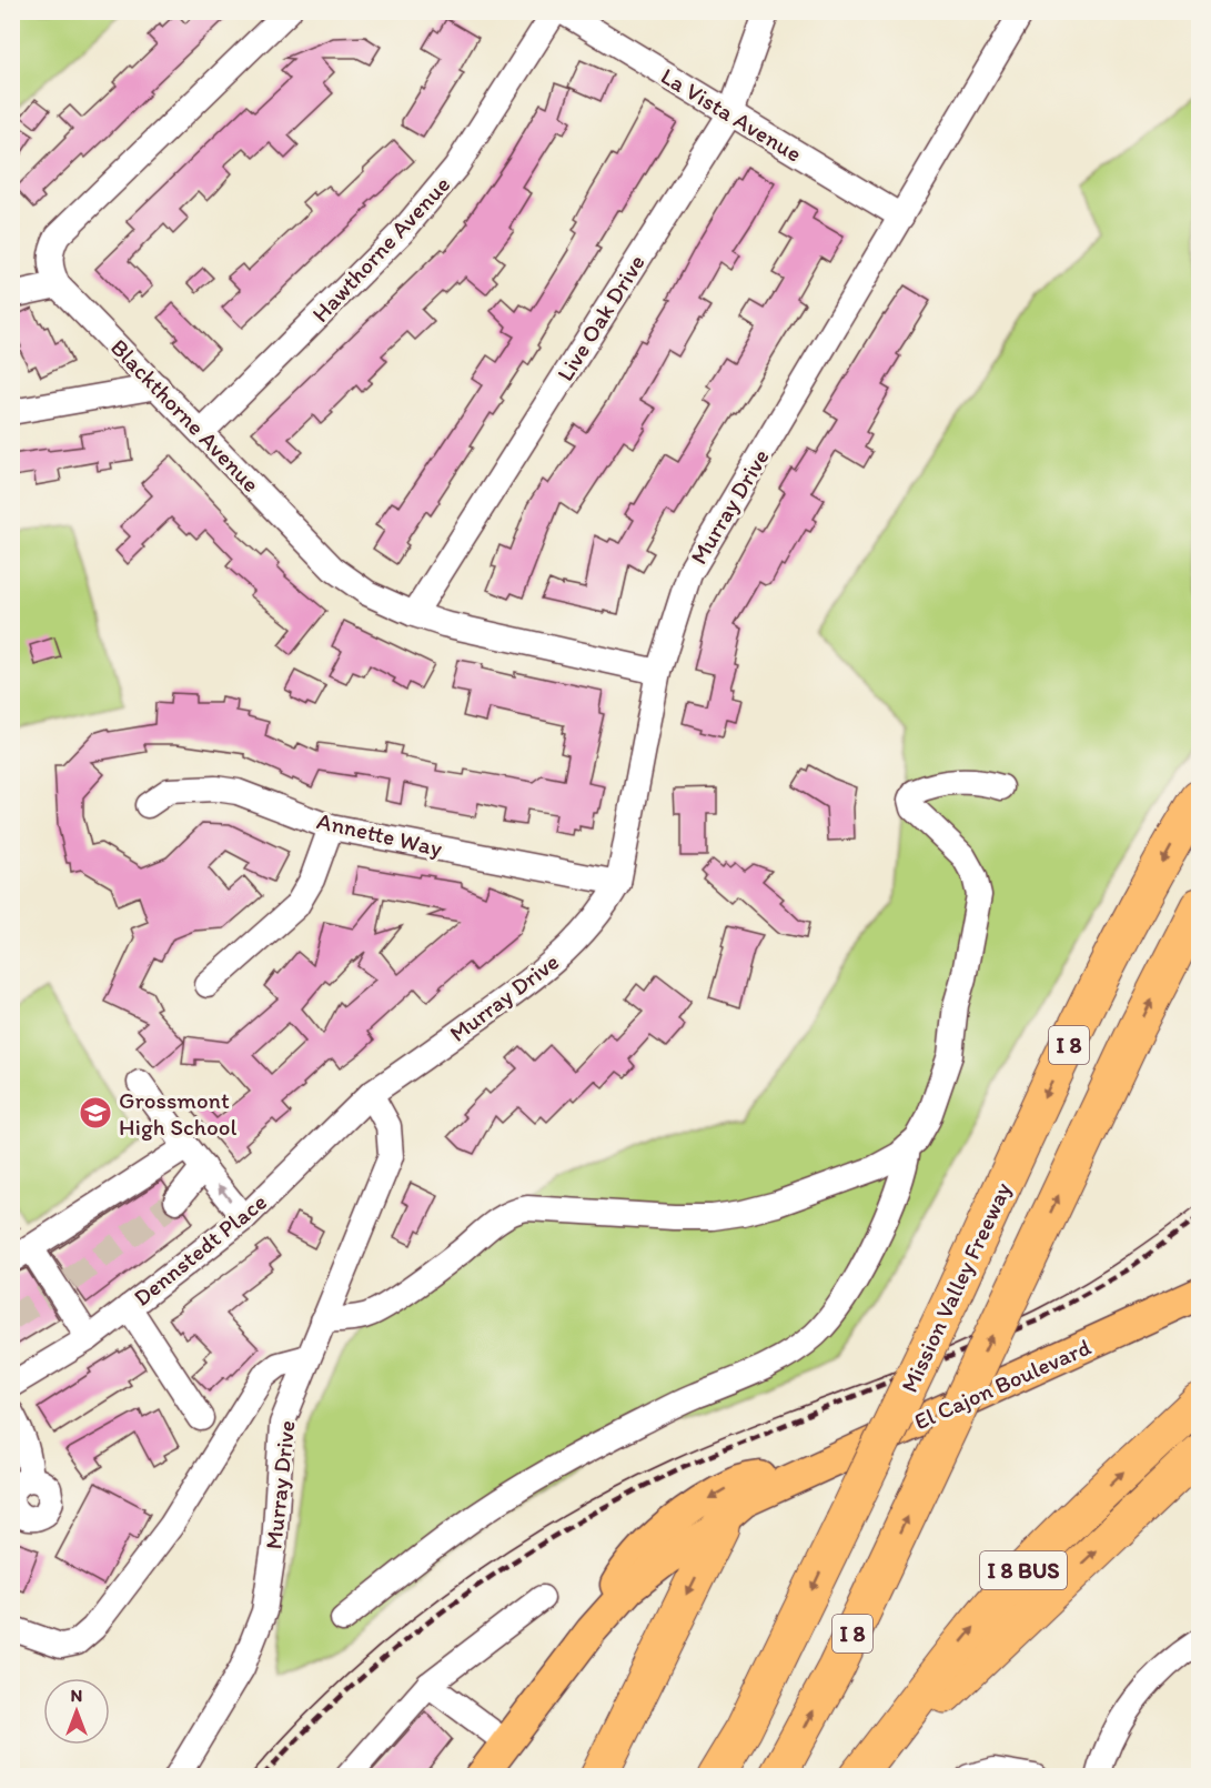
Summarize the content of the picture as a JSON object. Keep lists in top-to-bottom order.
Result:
{
  "streets": {
    "highway": ["I 8", "Mission Valley Freeway", "I 8 BUS"],
    "main road": ["El Cajon Boulevard"],
    "street": [
      "La Vista Avenue",
      "Hawthorne Avenue",
      "Live Oak Drive",
      "Blackthorne Avenue",
      "Murray Drive",
      "Annette Way",
      "Dennstedt Place"
    ]
  },
  "crossings": [
    ["La Vista Avenue", "Live Oak Drive"],
    ["La Vista Avenue", "Murray Drive"],
    ["Hawthorne Avenue", "Blackthorne Avenue"],
    ["Live Oak Drive", "Blackthorne Avenue"],
    ["Blackthorne Avenue", "Murray Drive"],
    ["Murray Drive", "Annette Way"],
    ["Murray Drive", "Dennstedt Place"]
  ],
  "places": {
    "school or university": ["Grossmont High School"]
  },
  "north": "top"
}
